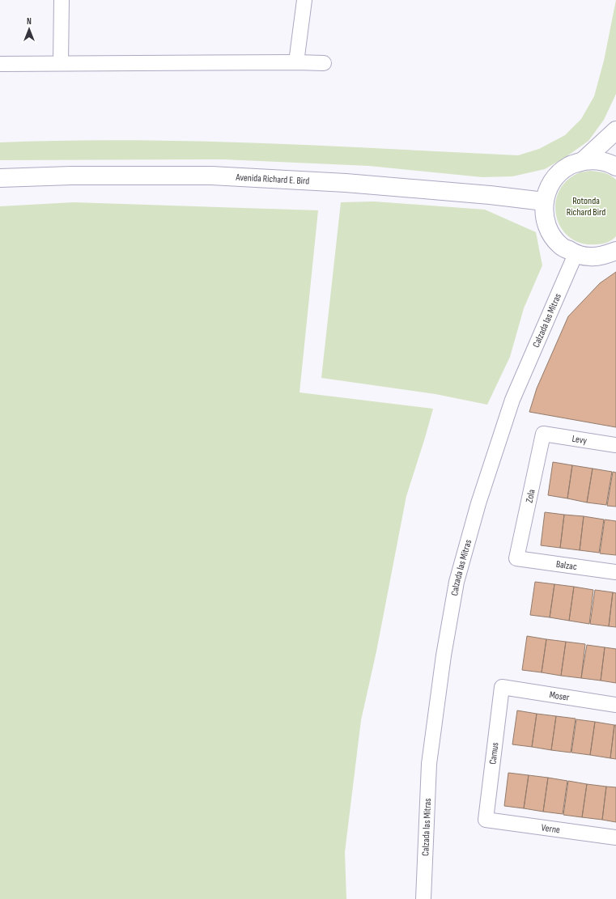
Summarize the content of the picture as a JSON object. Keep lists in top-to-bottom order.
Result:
{
  "streets": {
    "street": [
      "Avenida Richard E. Bird",
      "Calzada las Mitras",
      "Levy",
      "Zola",
      "Balzac",
      "Moser",
      "Camus",
      "Verne"
    ]
  },
  "crossings": [
    ["Levy", "Zola"],
    ["Zola", "Balzac"],
    ["Moser", "Camus"],
    ["Camus", "Verne"]
  ],
  "parks": ["Rotonda Richard Bird"],
  "north": "top"
}
